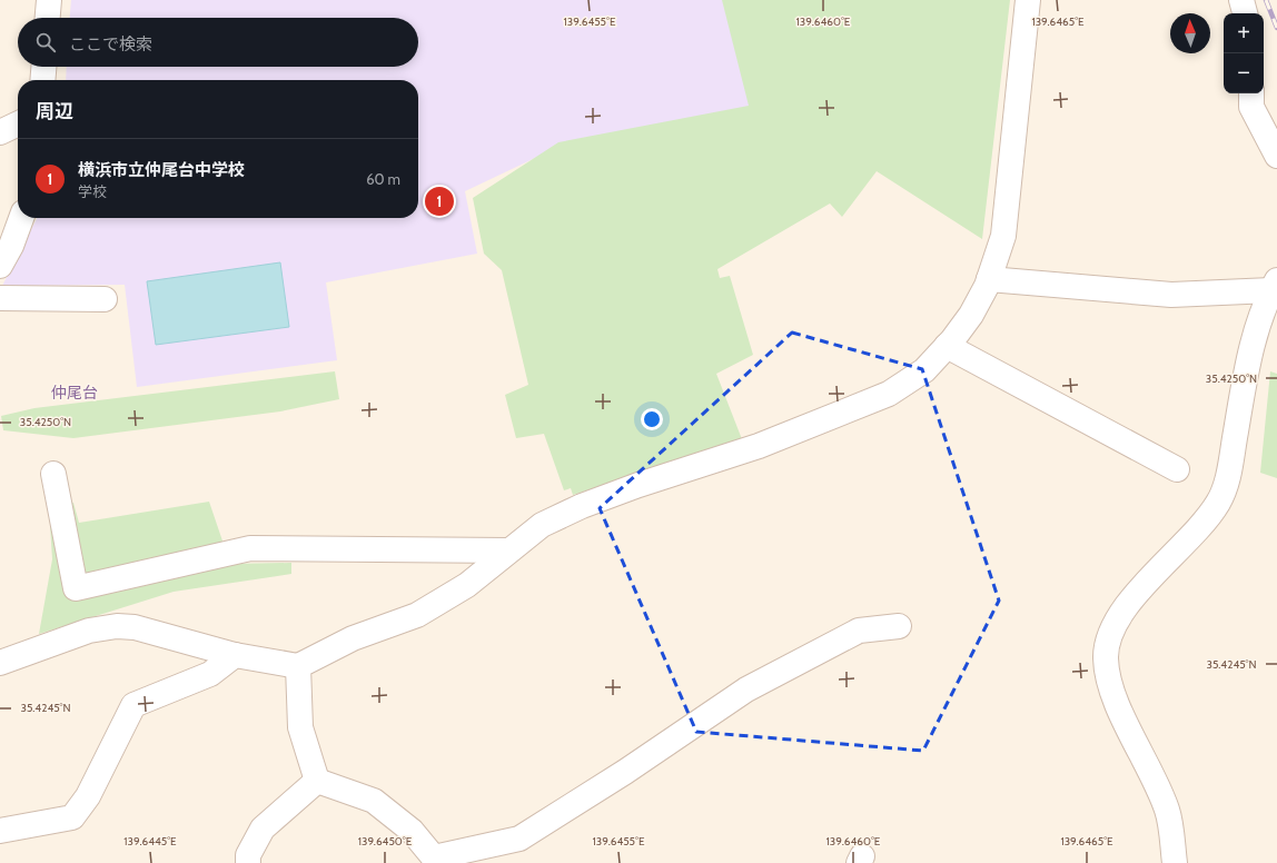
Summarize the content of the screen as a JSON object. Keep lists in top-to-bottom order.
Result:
{
  "districts": ["仲尾台"],
  "north": "top",
  "page": {
    "map_buttons": ["+", "−"],
    "search": "ここで検索",
    "heading": "周辺",
    "list": [
      {
        "mark": "1",
        "name": "横浜市立仲尾台中学校",
        "note": "学校",
        "value": "60 m"
      }
    ],
    "pins": "1"
  },
  "coordinates": [
    "139.6455°E",
    "139.6460°E",
    "139.6465°E",
    "35.4250°N",
    "35.4245°N",
    "139.6445°E",
    "139.6450°E"
  ]
}
